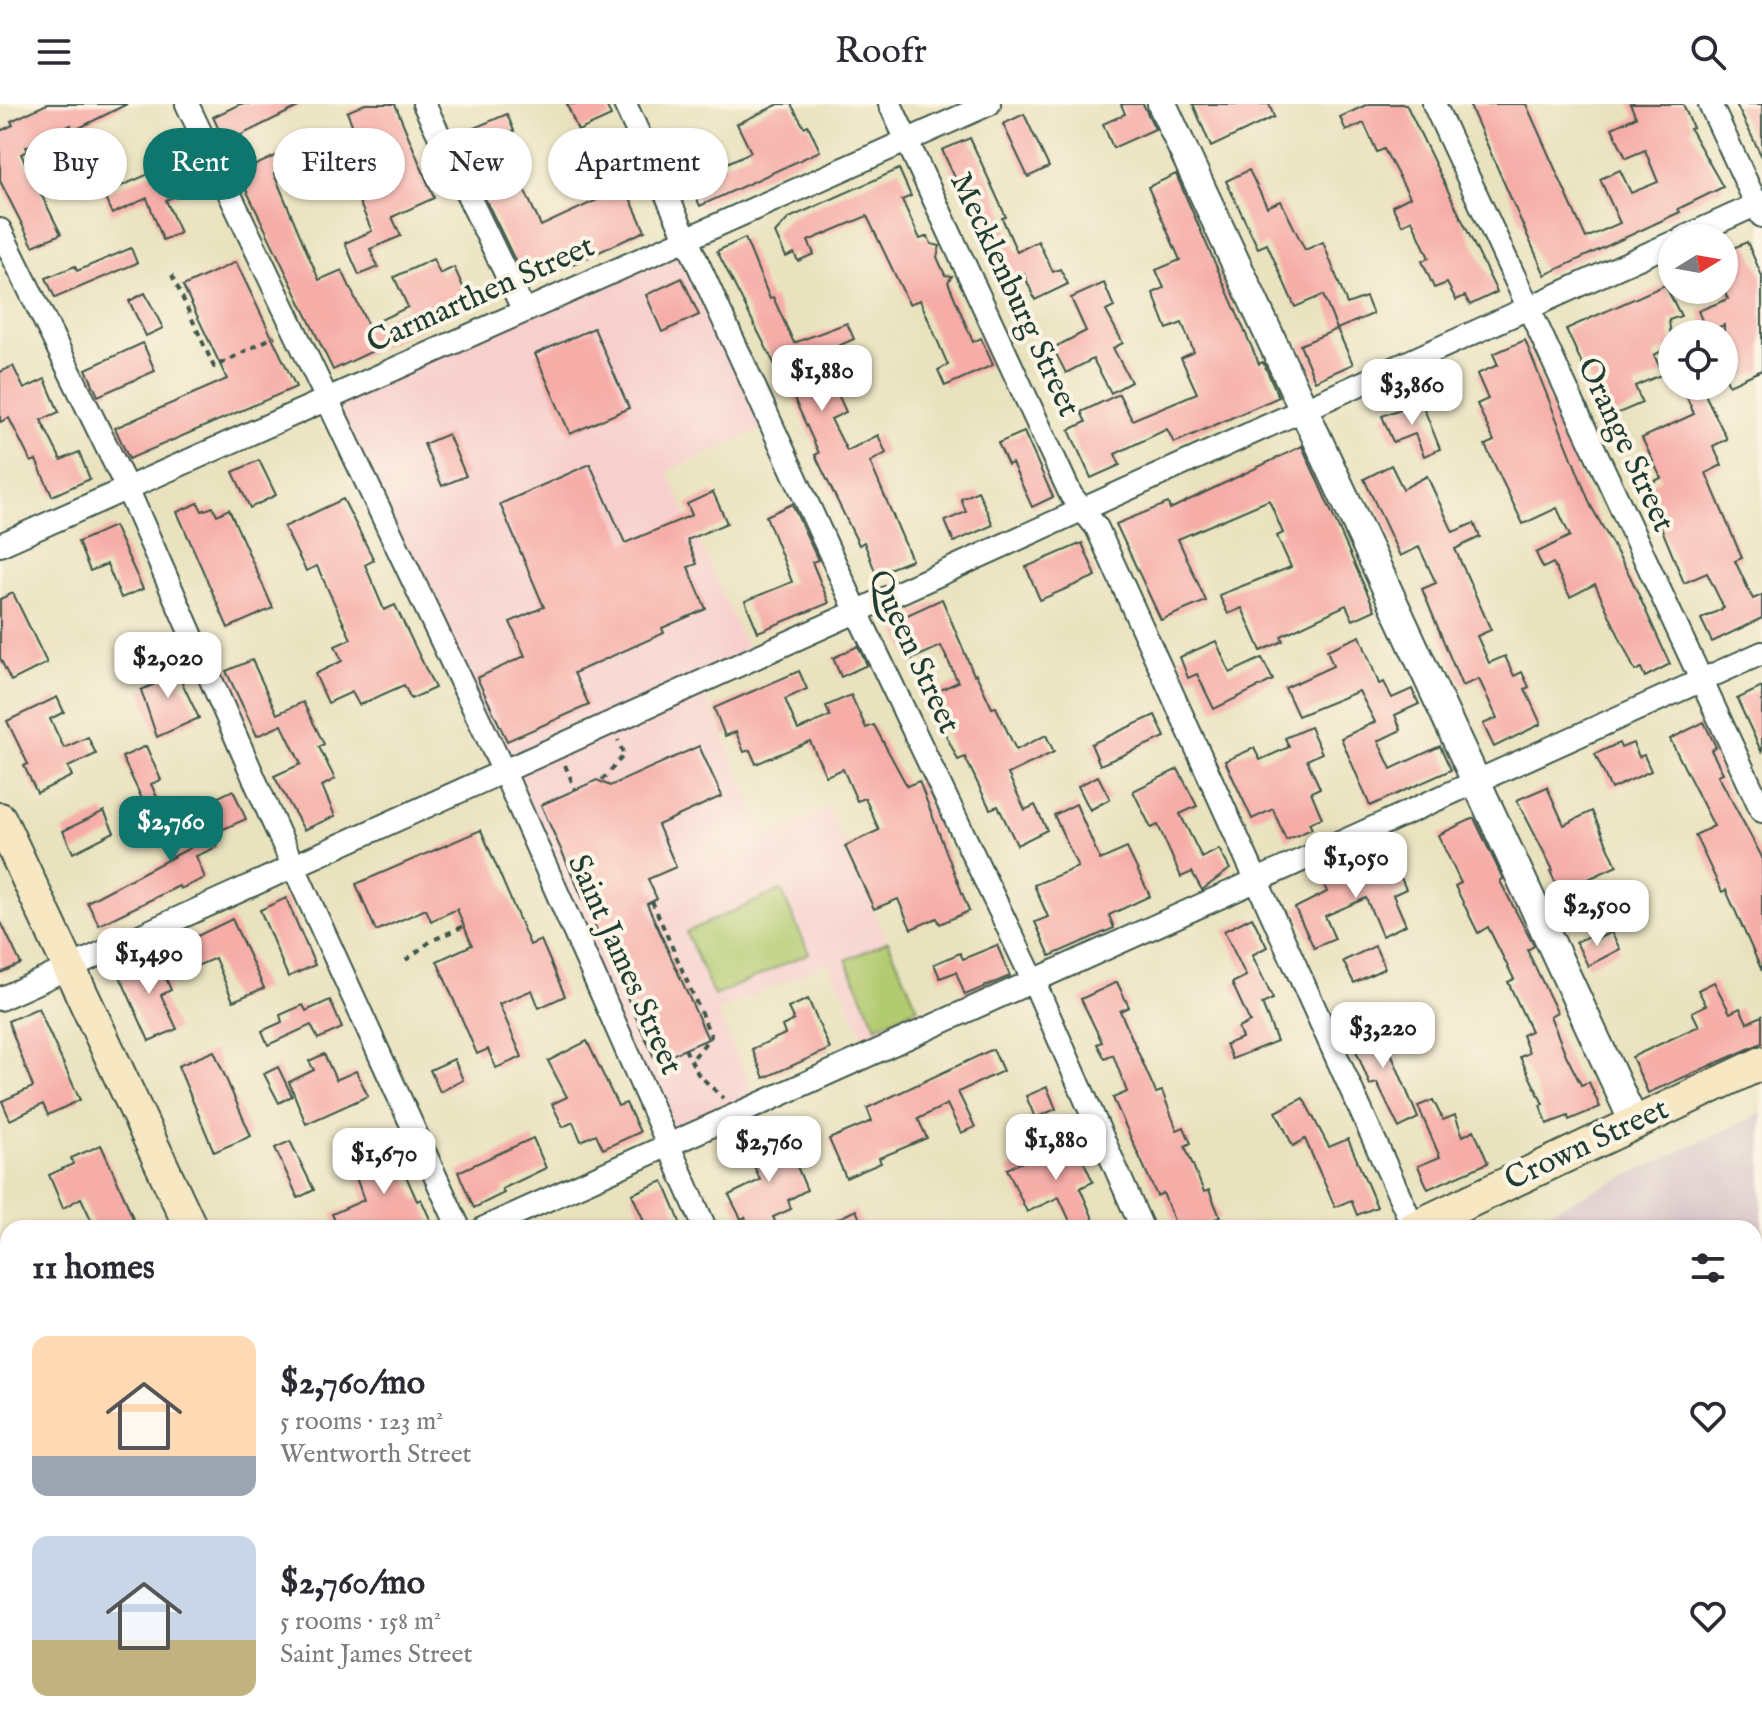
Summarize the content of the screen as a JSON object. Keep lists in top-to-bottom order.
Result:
{
  "streets": {
    "main road": ["Crown Street"],
    "street": [
      "Carmarthen Street",
      "Mecklenburg Street",
      "Orange Street",
      "Queen Street",
      "Saint James Street"
    ]
  },
  "crossings": [
    ["Carmarthen Street", "Mecklenburg Street"],
    ["Carmarthen Street", "Queen Street"],
    ["Carmarthen Street", "Saint James Street"]
  ],
  "north": "right",
  "page": {
    "header": "Roofr",
    "chip": [
      "Buy",
      "Rent",
      "Filters",
      "New",
      "Apartment"
    ],
    "price": [
      "$1,880",
      "$3,860",
      "$2,020",
      "$2,760",
      "$1,050",
      "$2,500",
      "$1,490",
      "$3,220",
      "$1,880",
      "$2,760",
      "$1,670"
    ],
    "heading": "11 homes",
    "list": [
      {
        "name": "$2,760/mo",
        "note": "5 rooms · 123 m² · Wentworth Street"
      },
      {
        "name": "$2,760/mo",
        "note": "5 rooms · 158 m² · Saint James Street"
      }
    ]
  }
}
